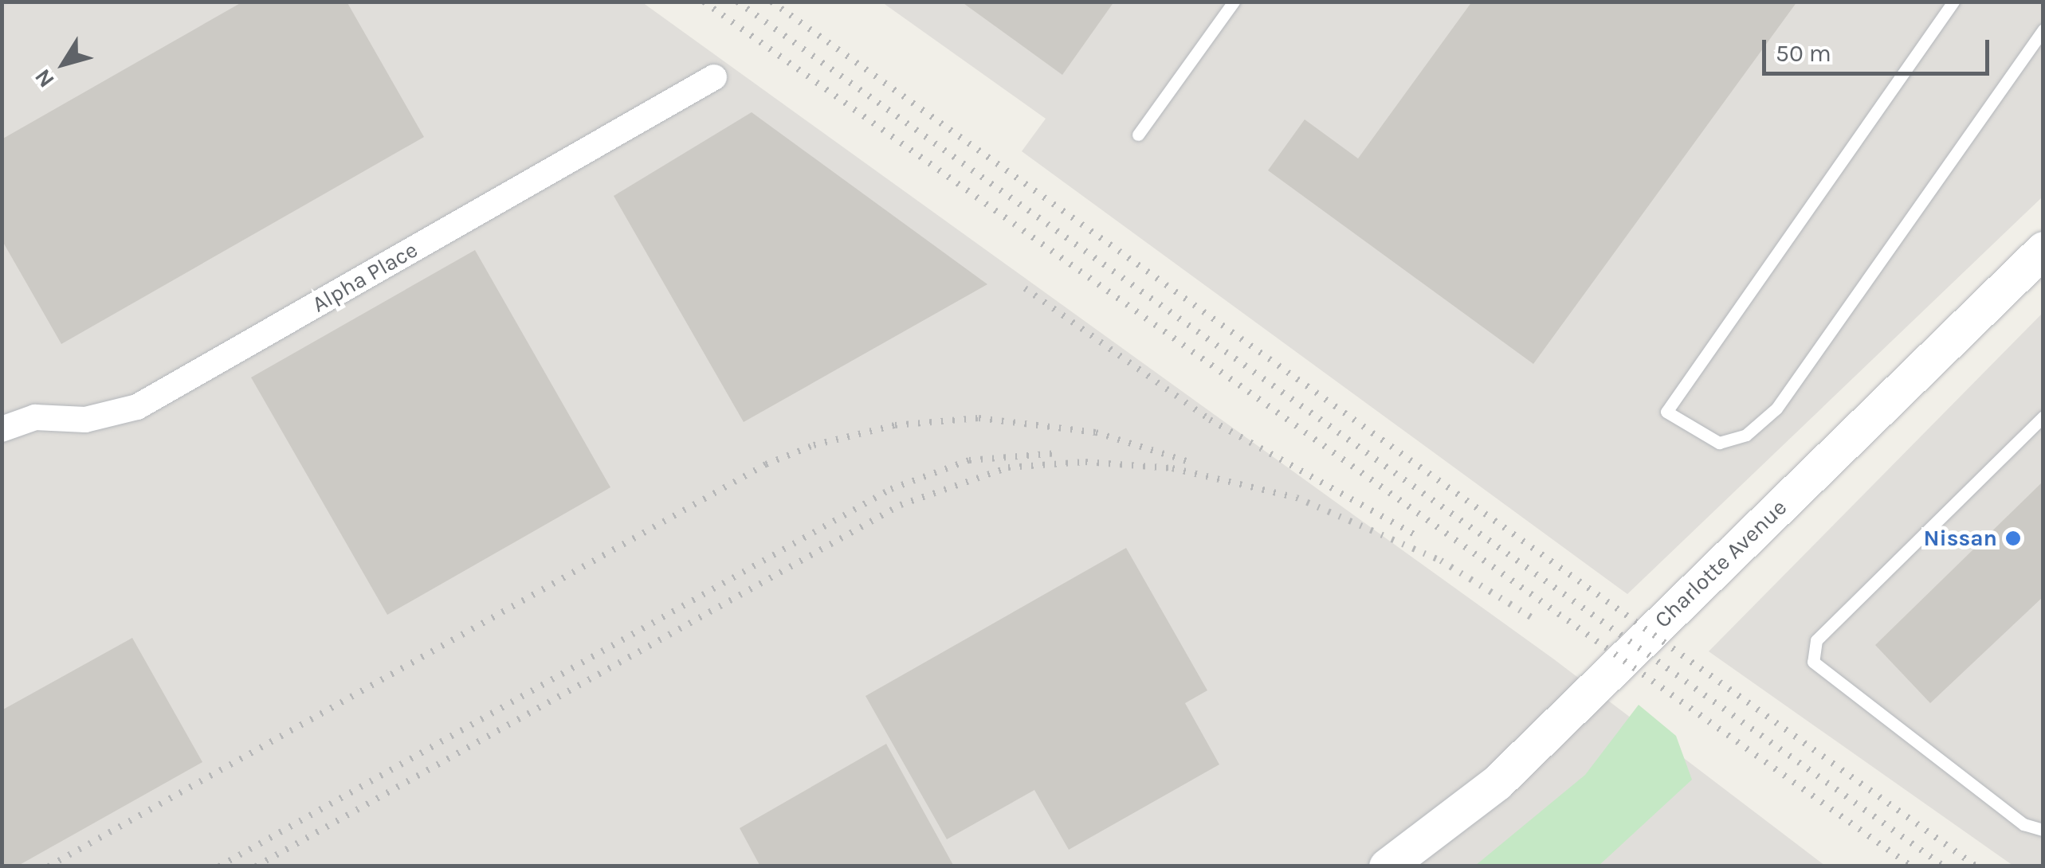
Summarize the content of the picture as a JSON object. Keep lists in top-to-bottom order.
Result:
{
  "streets": {
    "street": ["Alpha Place", "Charlotte Avenue"]
  },
  "places": ["Nissan"],
  "scale_bar": "50 m",
  "north": "bottom left"
}
